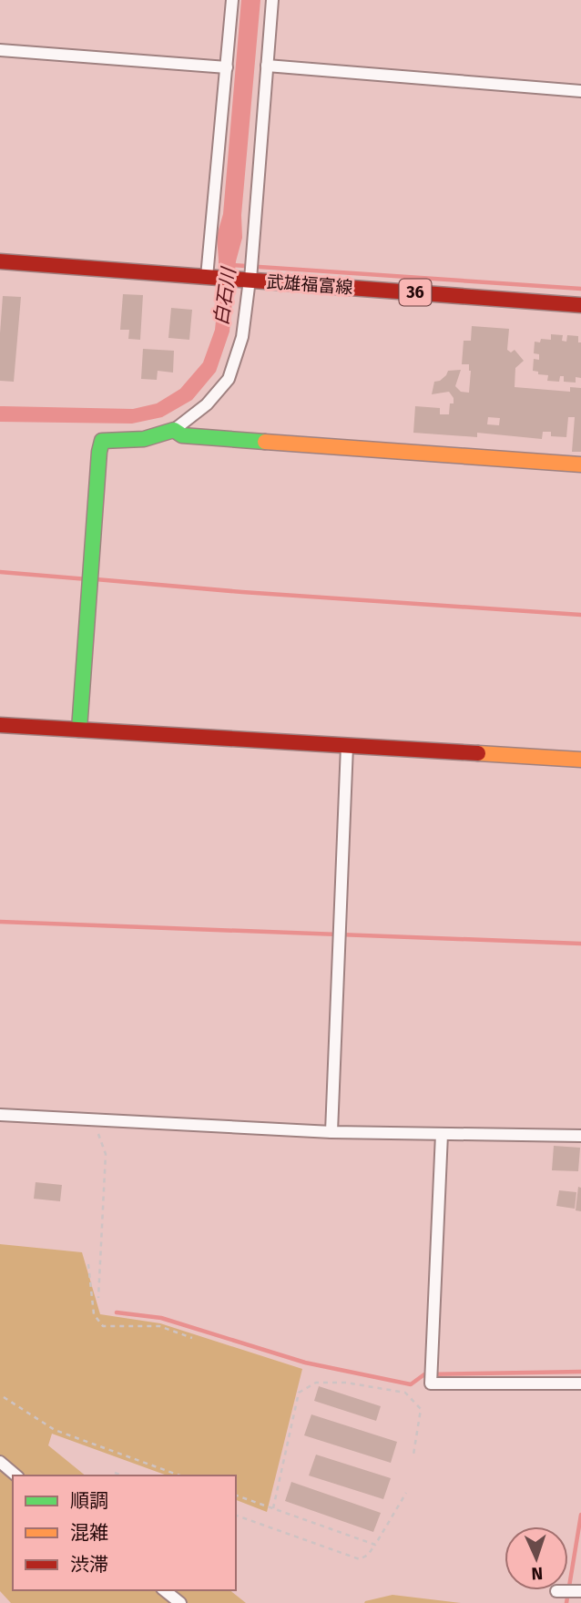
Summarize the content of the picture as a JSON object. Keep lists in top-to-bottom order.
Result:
{
  "streets": {
    "street": ["武雄福富線", "36"]
  },
  "water": ["白石川"],
  "legend": ["順調", "混雑", "渋滞"],
  "north": "bottom"
}
